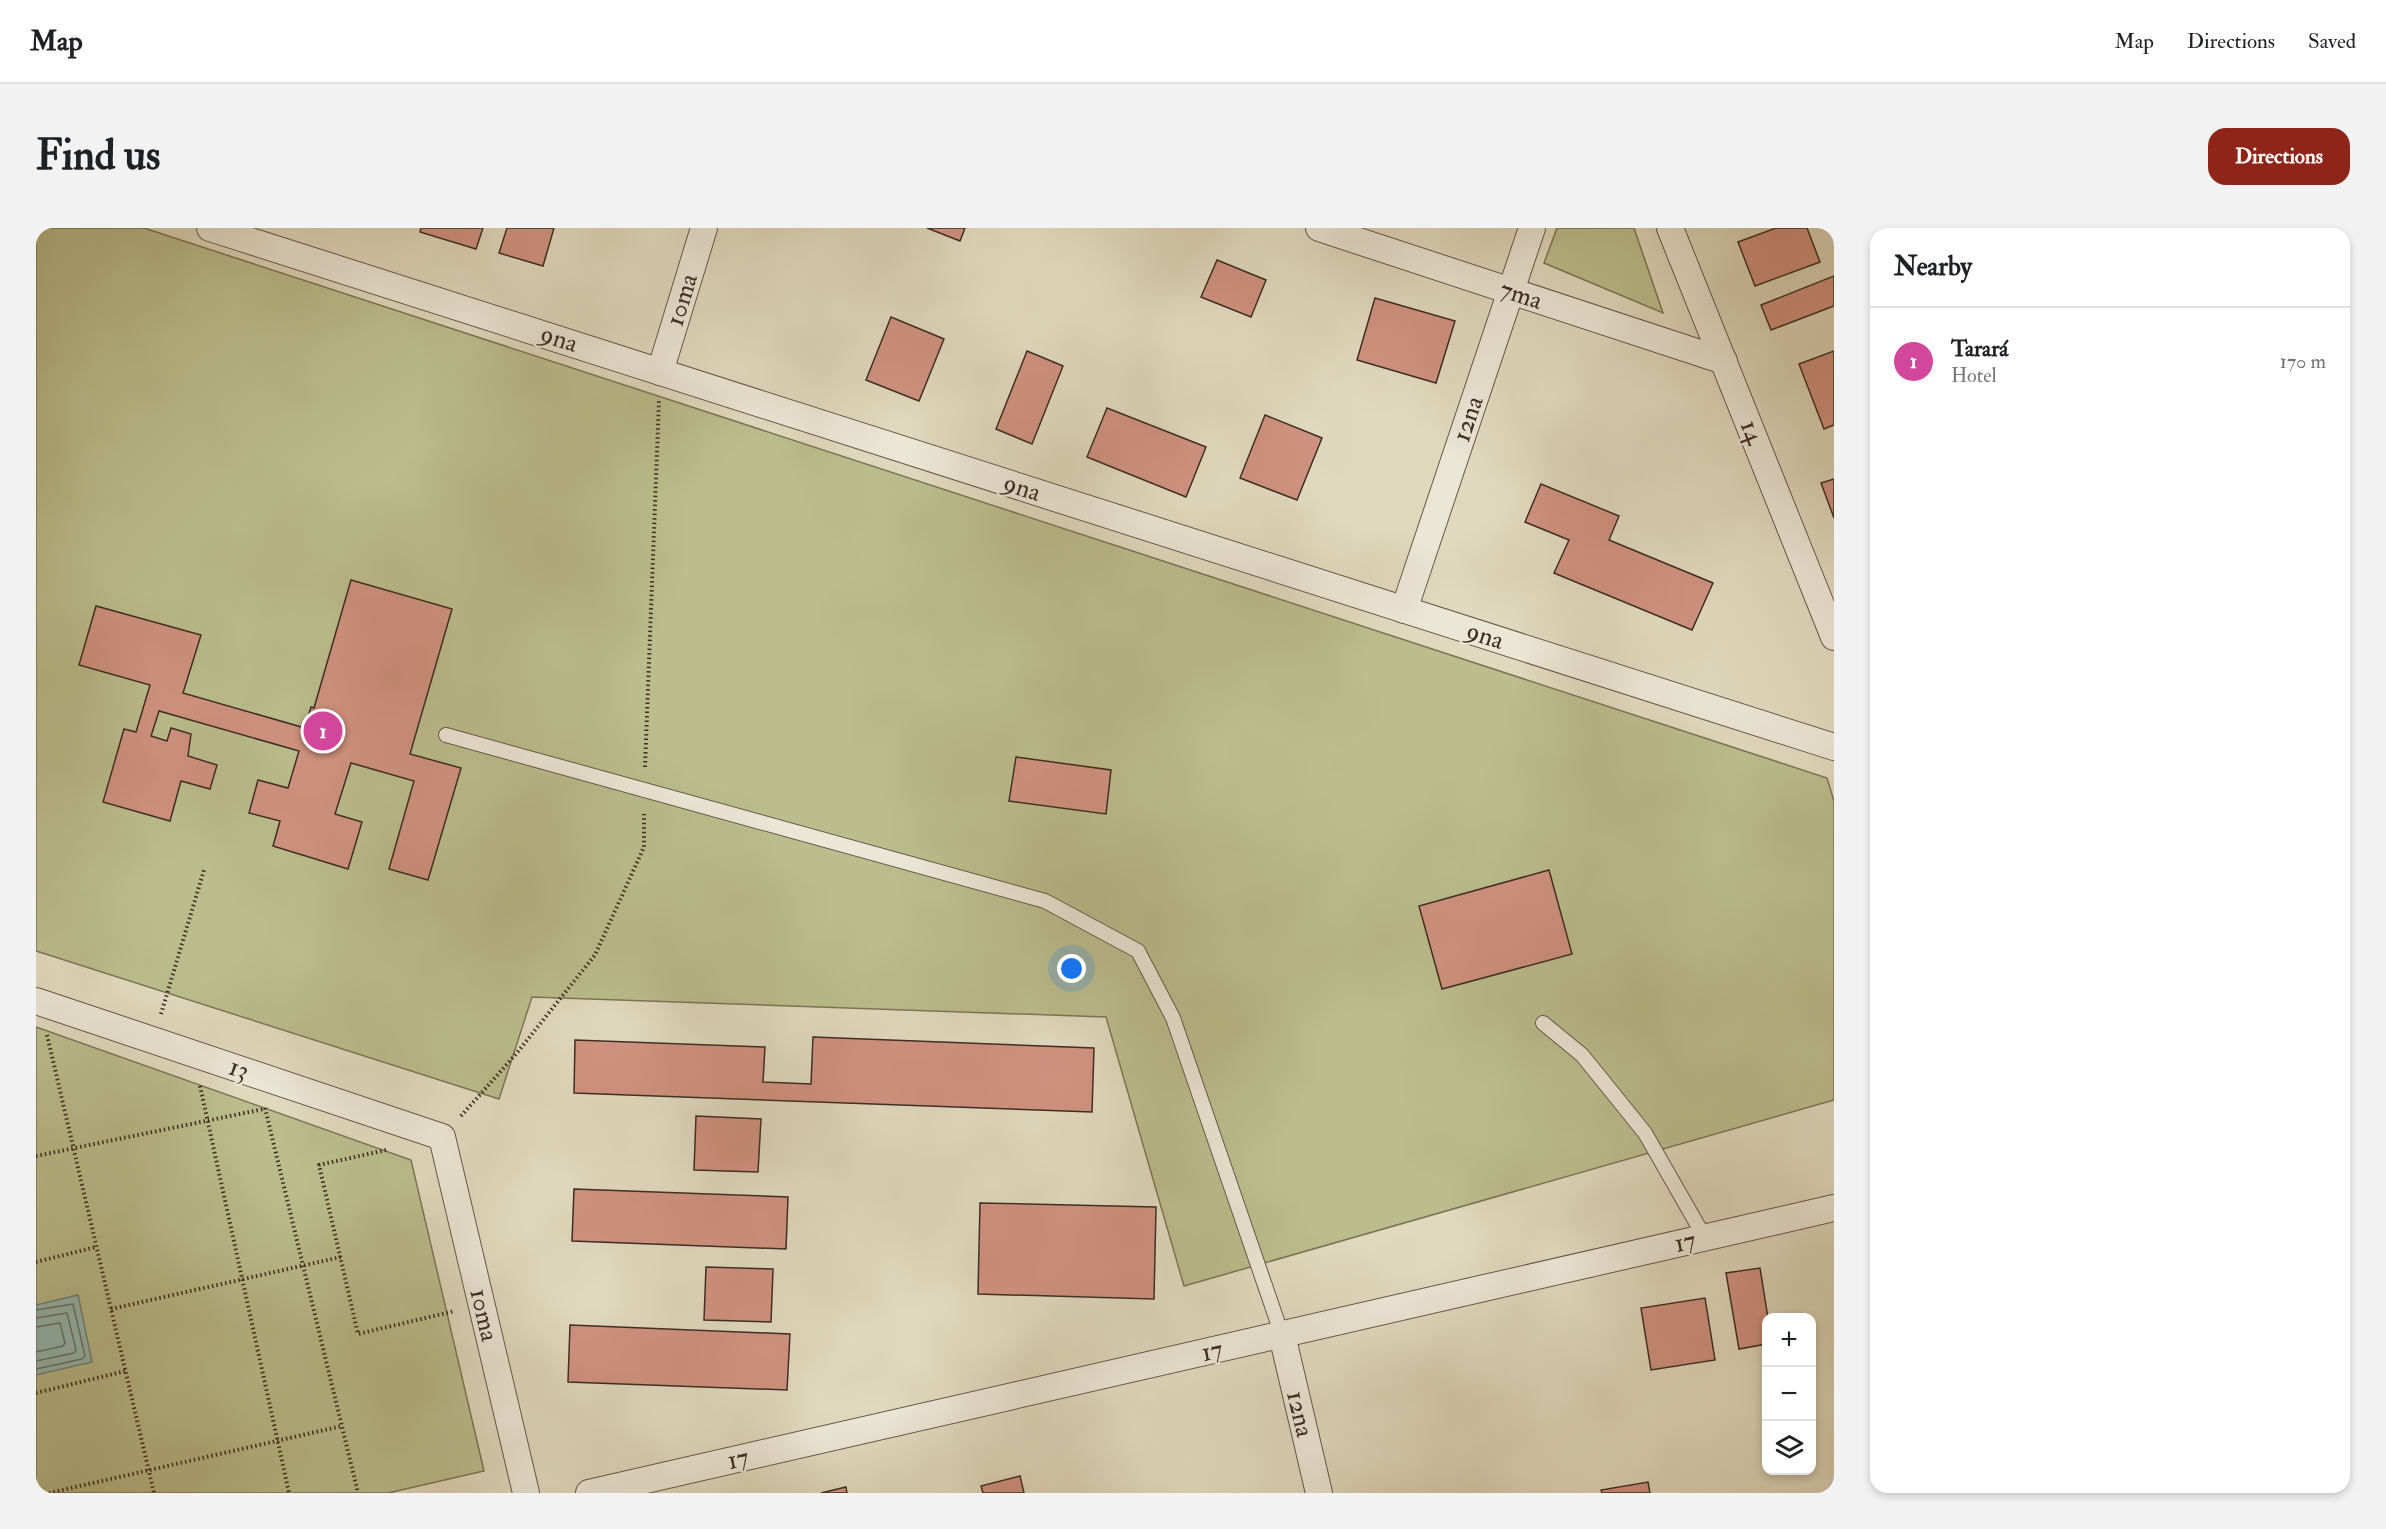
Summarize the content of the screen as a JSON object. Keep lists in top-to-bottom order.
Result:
{
  "streets": {
    "street": [
      "7ma",
      "10ma",
      "9na",
      "12na",
      "14",
      "13",
      "17"
    ]
  },
  "crossings": [
    ["7ma", "12na"],
    ["7ma", "14"],
    ["10ma", "9na"],
    ["10ma", "13"],
    ["9na", "12na"],
    ["12na", "17"]
  ],
  "page": {
    "header": "Map",
    "nav": ["Map", "Directions", "Saved"],
    "buttons": "Directions",
    "title": "Find us",
    "heading": "Nearby",
    "list": [
      {
        "mark": "1",
        "name": "Tarará",
        "note": "Hotel",
        "value": "170 m"
      }
    ],
    "pins": "1",
    "map_buttons": ["+", "−"]
  }
}
